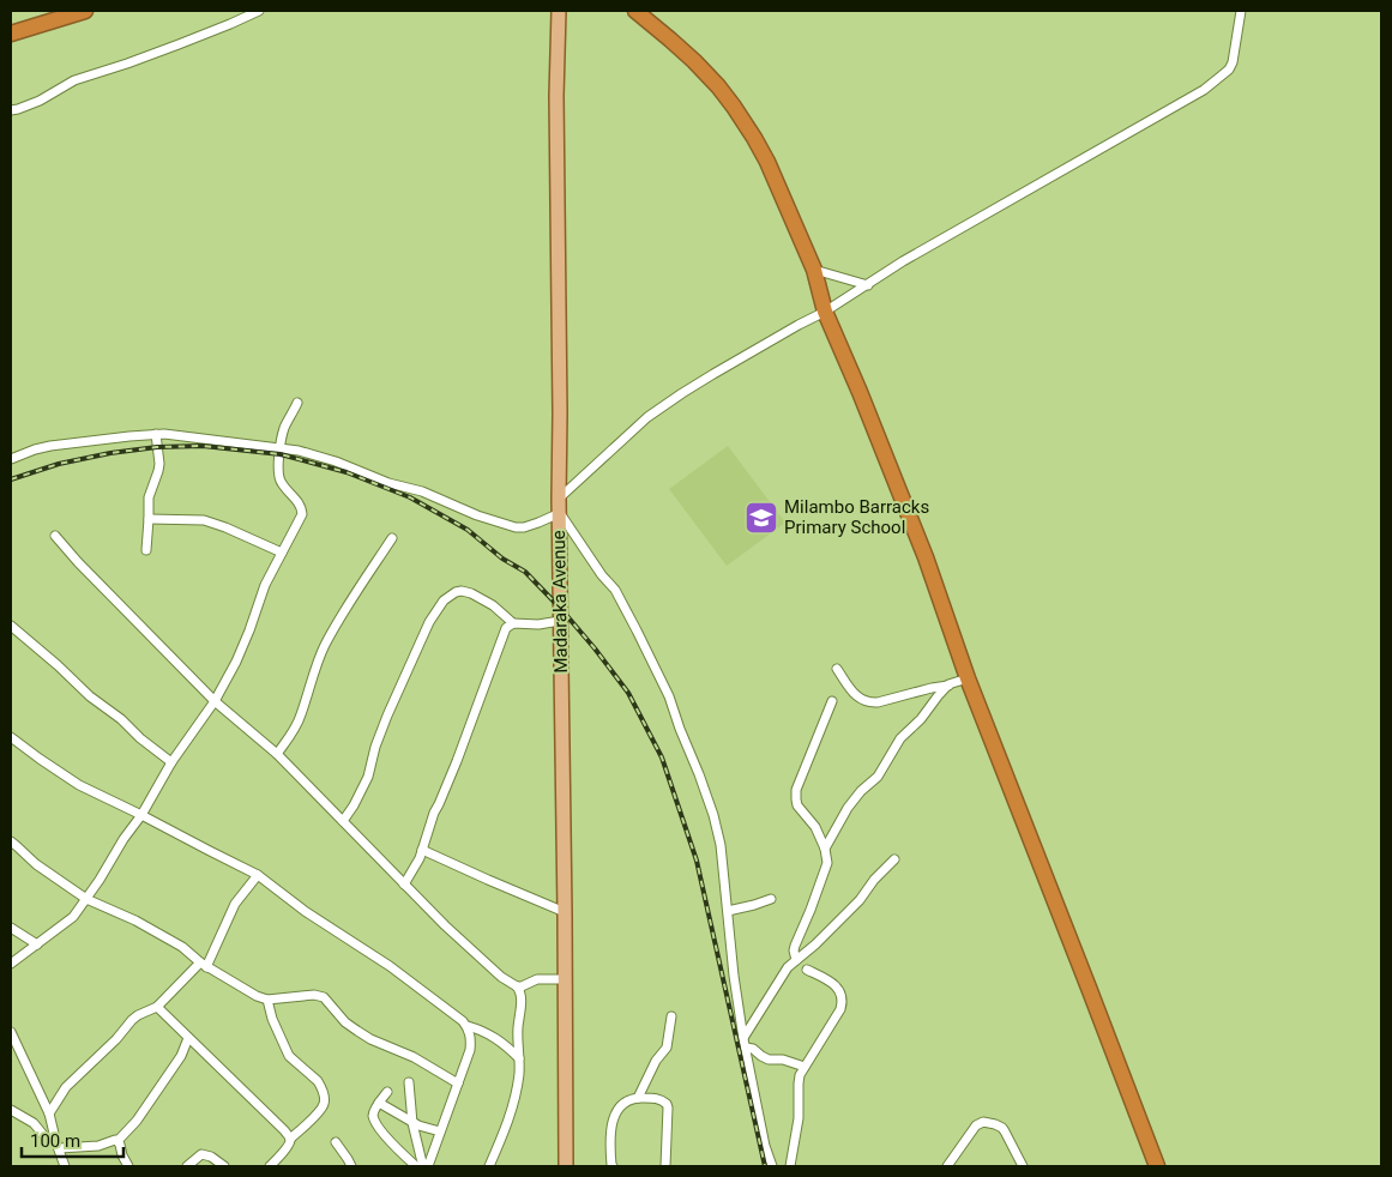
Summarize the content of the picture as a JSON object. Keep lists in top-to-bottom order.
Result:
{
  "streets": {
    "main road": ["Madaraka Avenue"]
  },
  "places": {
    "school or university": ["Milambo Barracks Primary School"]
  },
  "scale_bar": "100 m"
}
